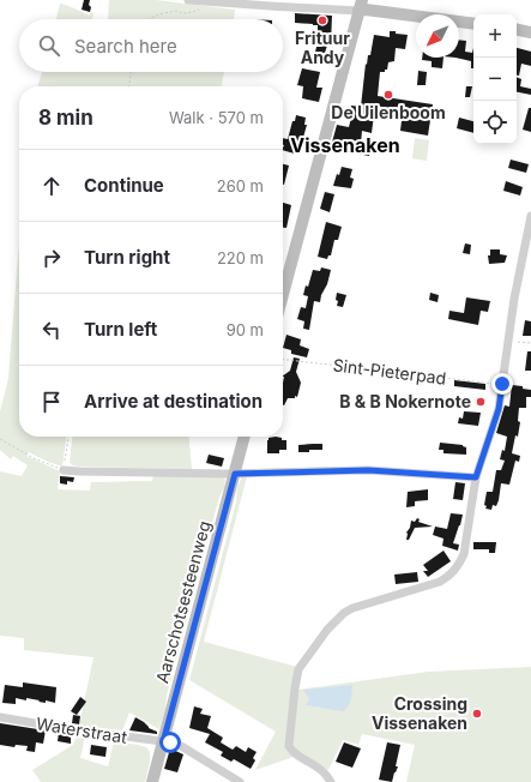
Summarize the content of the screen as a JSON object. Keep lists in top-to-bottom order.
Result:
{
  "streets": {
    "main road": ["Aarschotsesteenweg"],
    "street": ["Waterstraat"],
    "path": ["Sint-Pieterpad"]
  },
  "crossings": [
    ["Aarschotsesteenweg", "Waterstraat"]
  ],
  "districts": ["Vissenaken"],
  "places": [
    "Frituur Andy",
    "De Uilenboom",
    "B & B Nokernote",
    "Crossing Vissenaken"
  ],
  "north": "bottom left",
  "page": {
    "map_buttons": ["+", "−"],
    "search": "Search here",
    "heading": ["8 min", "Walk · 570 m"],
    "list": [
      ["Continue", "260 m"],
      ["Turn right", "220 m"],
      ["Turn left", "90 m"],
      "Arrive at destination"
    ]
  }
}
